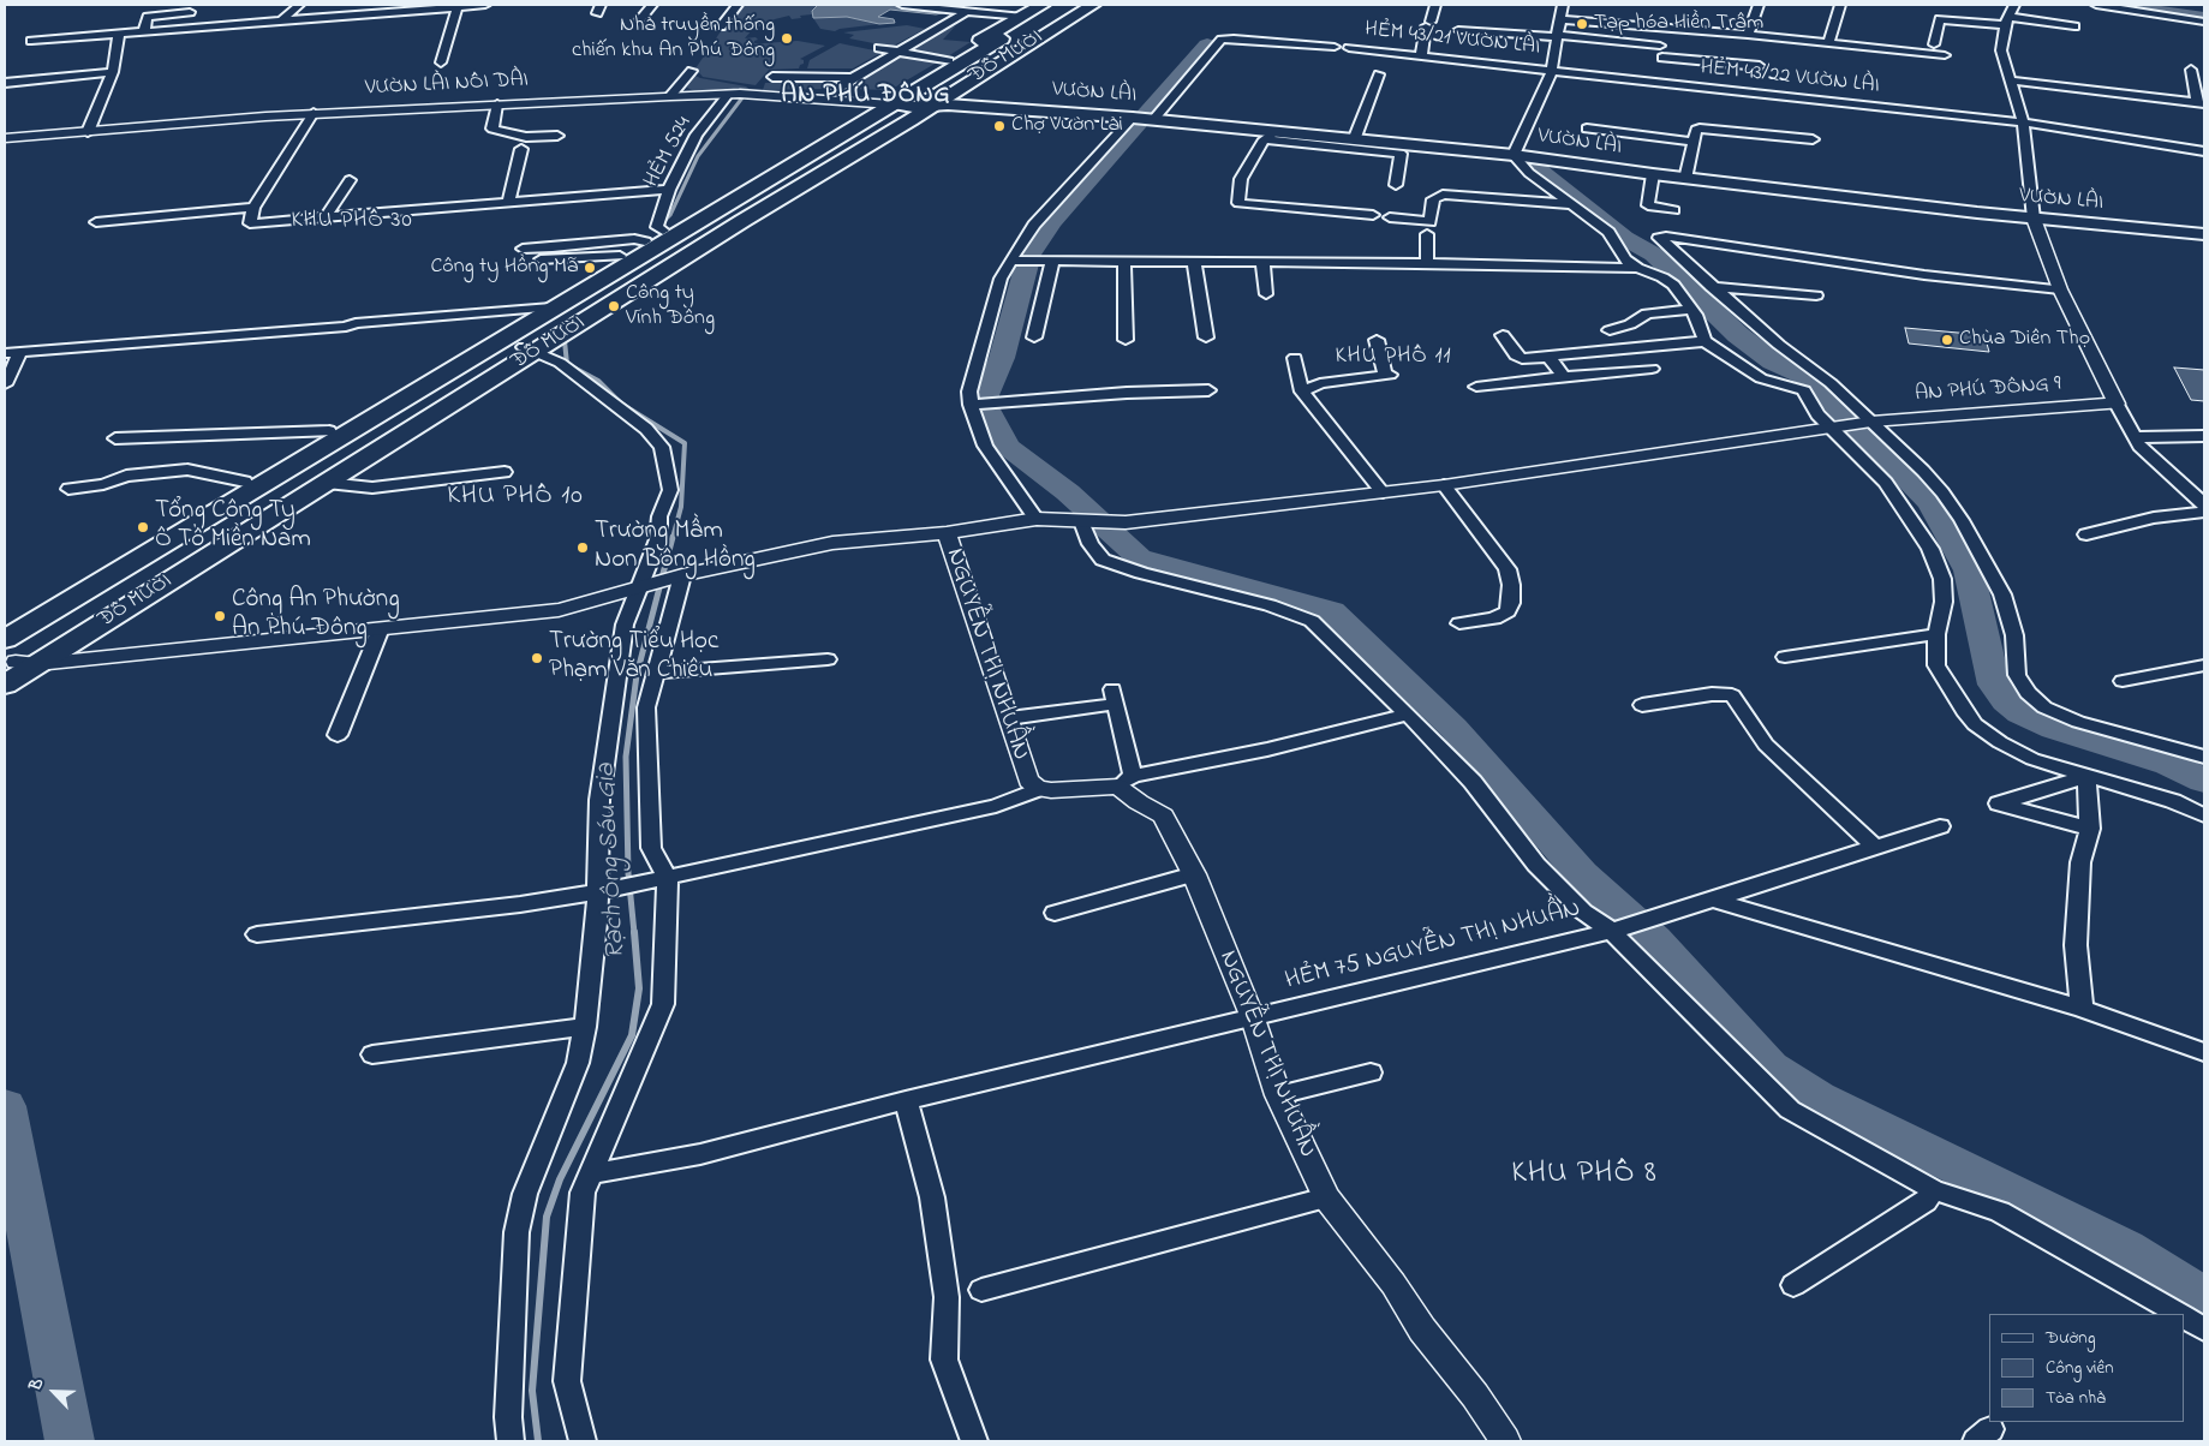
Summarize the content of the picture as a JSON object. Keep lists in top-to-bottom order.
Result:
{
  "streets": {
    "highway": ["ĐỖ MƯỜI"],
    "main road": ["VƯỜN LÀI"],
    "street": [
      "HẺM 43/21 VƯỜN LÀI",
      "HẺM 43/22 VƯỜN LÀI",
      "VƯỜN LÀI NỐI DÀI",
      "HẺM 524",
      "AN PHÚ ĐÔNG 9",
      "NGUYỄN THỊ NHUẦN",
      "HẺM 75 NGUYỄN THỊ NHUẦN"
    ]
  },
  "crossings": [
    ["HẺM 43/21 VƯỜN LÀI", "HẺM 43/22 VƯỜN LÀI"],
    ["ĐỖ MƯỜI", "VƯỜN LÀI NỐI DÀI"],
    ["ĐỖ MƯỜI", "VƯỜN LÀI"],
    ["ĐỖ MƯỜI", "HẺM 524"],
    ["ĐỖ MƯỜI", "NGUYỄN THỊ NHUẦN"],
    ["VƯỜN LÀI NỐI DÀI", "VƯỜN LÀI"],
    ["VƯỜN LÀI NỐI DÀI", "HẺM 524"],
    ["VƯỜN LÀI", "HẺM 524"],
    ["AN PHÚ ĐÔNG 9", "NGUYỄN THỊ NHUẦN"],
    ["NGUYỄN THỊ NHUẦN", "HẺM 75 NGUYỄN THỊ NHUẦN"]
  ],
  "districts": [
    "AN PHÚ ĐÔNG",
    "KHU PHỐ 30",
    "KHU PHỐ 11",
    "KHU PHỐ 10",
    "KHU PHỐ 8"
  ],
  "water": ["Rạch Ông Sáu Gia"],
  "places": [
    "Tạp hóa Hiền Trâm",
    "Nhà truyền thống chiến khu An Phú Đông",
    "Chợ Vườn Lài",
    "Công ty Hồng Mã",
    "Công ty Vĩnh Đông",
    "Chùa Diên Thọ",
    "Tổng Công Ty Ô Tô Miền Nam",
    "Trường Mầm Non Bông Hồng",
    "Công An Phường An Phú Đông",
    "Trường Tiểu Học Phạm Văn Chiêu"
  ],
  "legend": ["Đường", "Công viên", "Tòa nhà"],
  "north": "top left"
}
